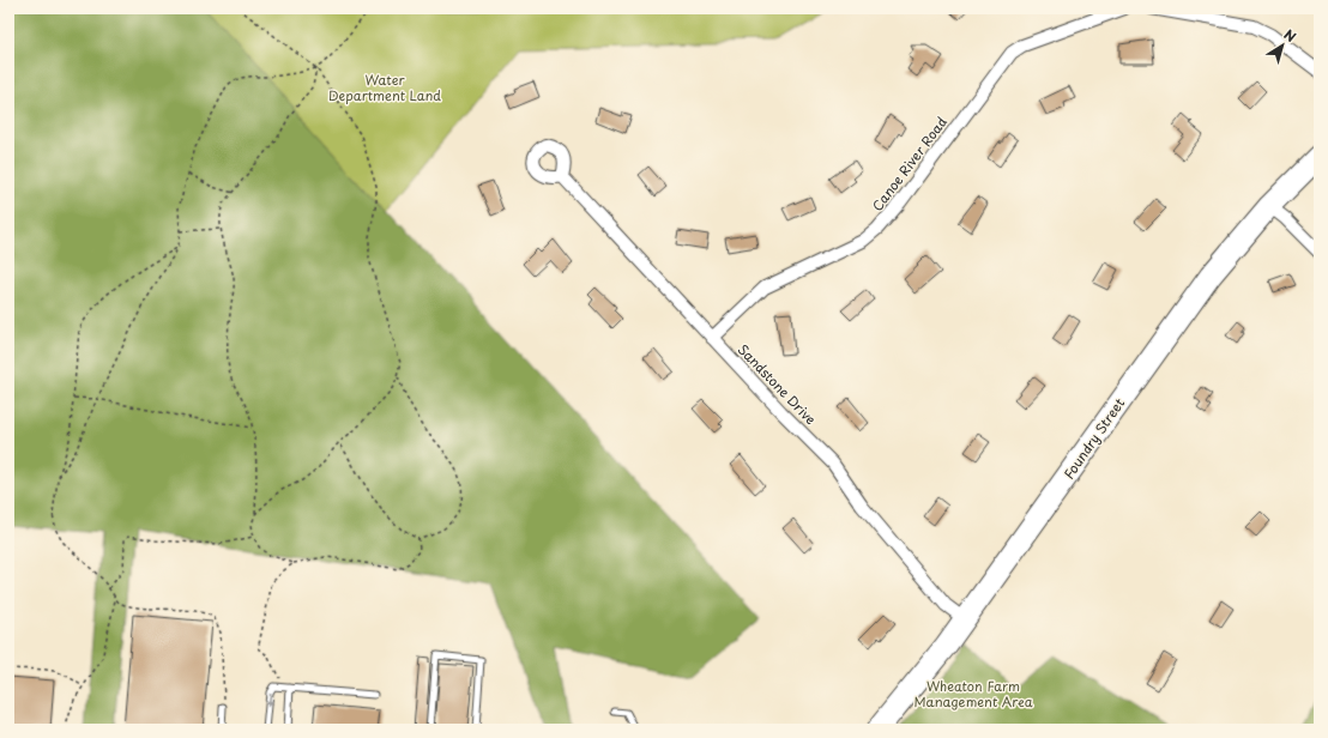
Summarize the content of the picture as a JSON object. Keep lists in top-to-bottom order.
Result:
{
  "streets": {
    "highway": ["Foundry Street"],
    "street": ["Canoe River Road", "Sandstone Drive"]
  },
  "crossings": [
    ["Canoe River Road", "Sandstone Drive"],
    ["Sandstone Drive", "Foundry Street"]
  ],
  "parks": ["Water Department Land", "Wheaton Farm Management Area"],
  "north": "top right"
}
